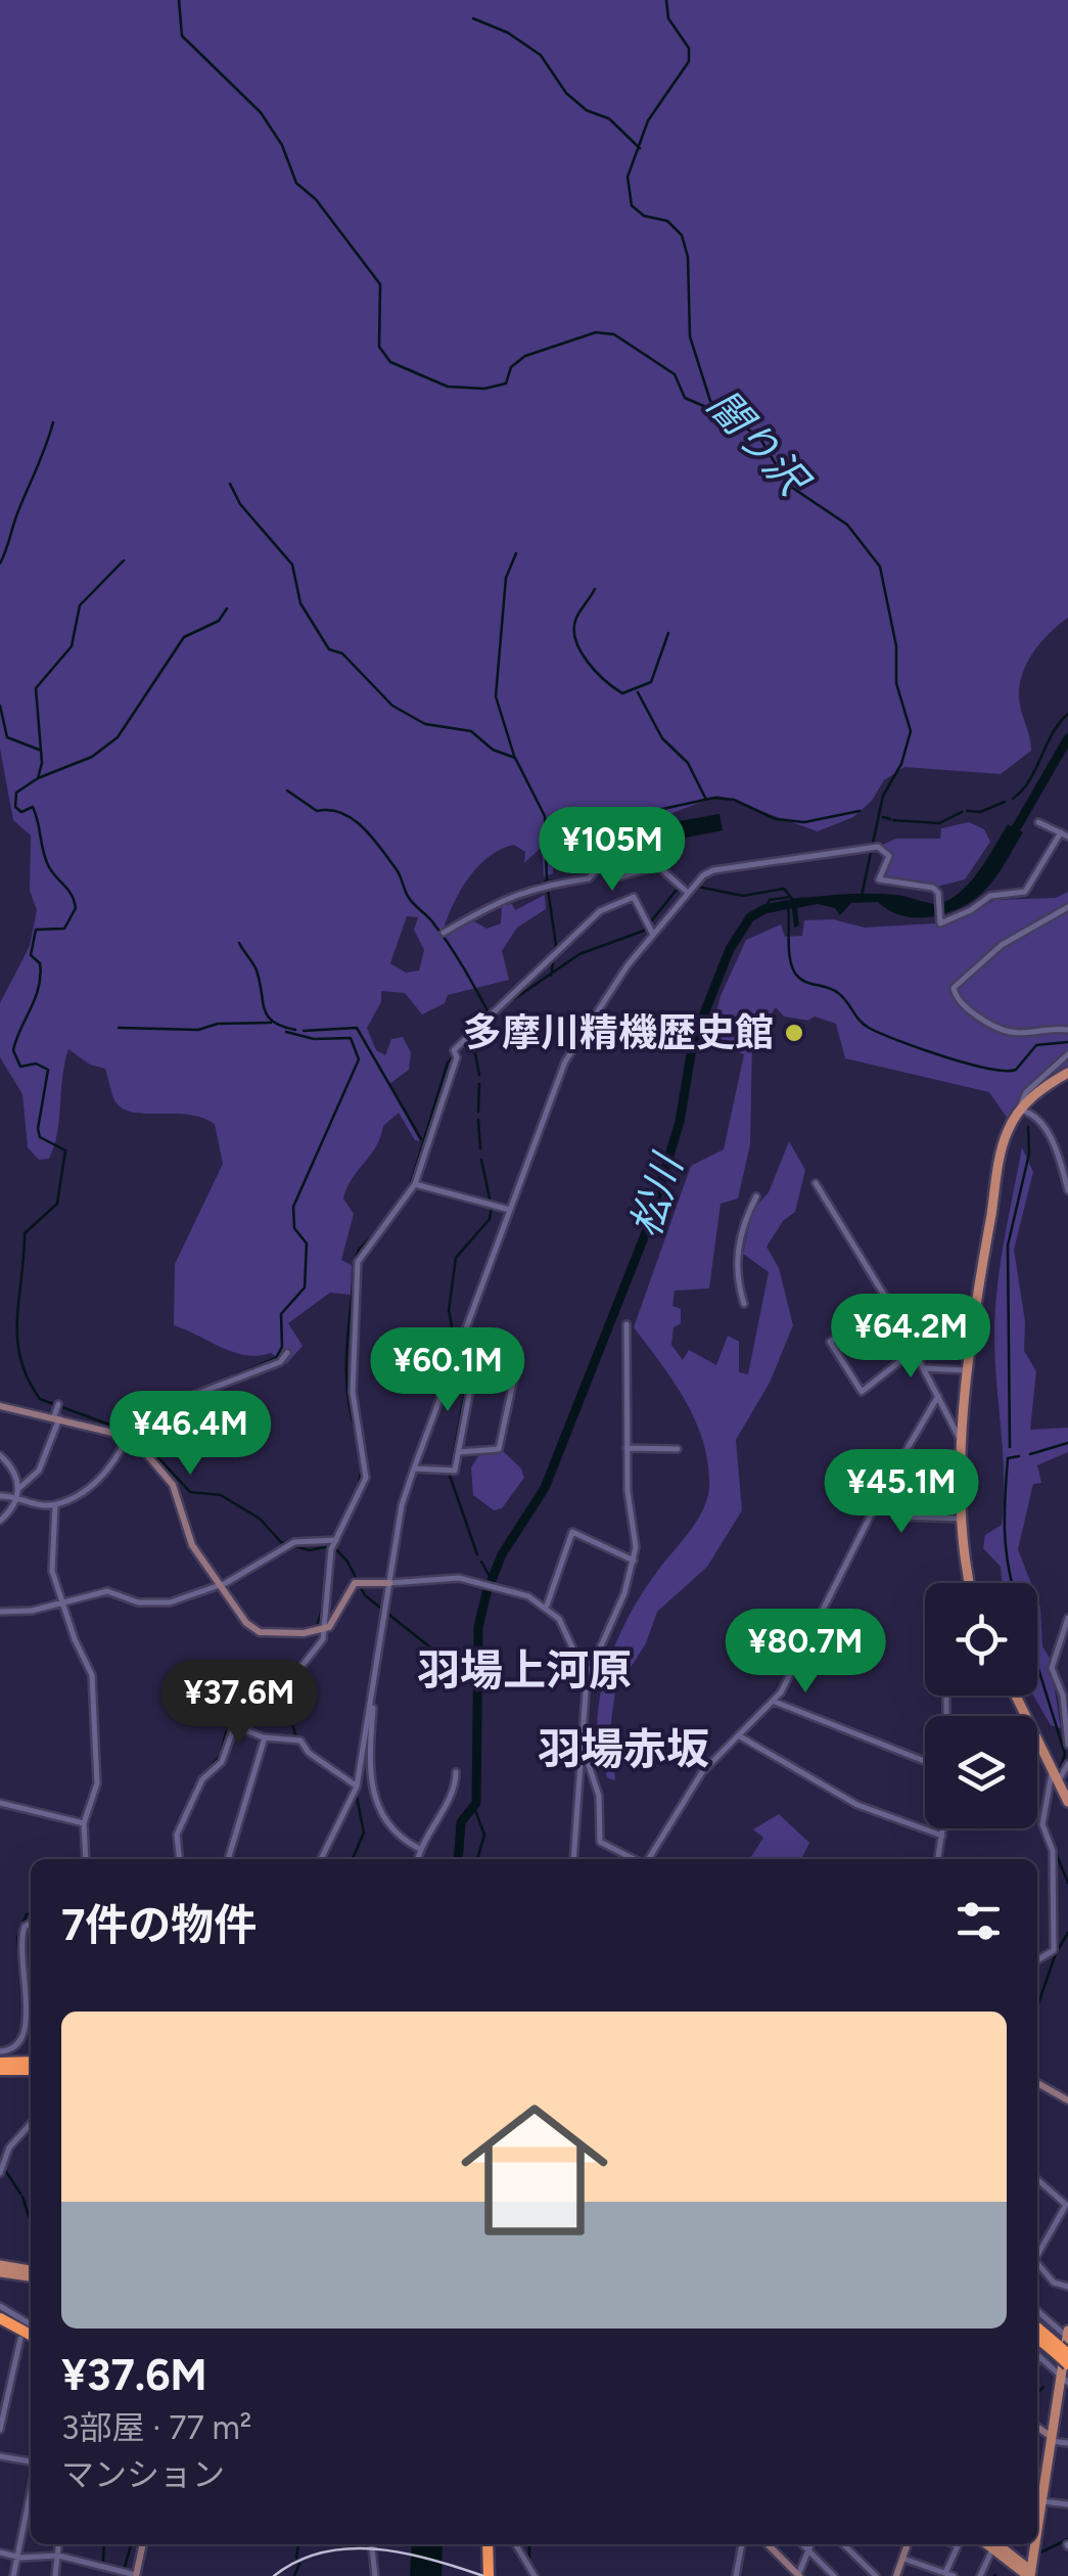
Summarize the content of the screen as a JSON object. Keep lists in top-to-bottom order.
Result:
{
  "districts": ["羽場上河原", "羽場赤坂"],
  "water": ["闇り沢", "松川"],
  "places": ["多摩川精機歴史館"],
  "page": {
    "price": [
      "¥105M",
      "¥64.2M",
      "¥60.1M",
      "¥46.4M",
      "¥45.1M",
      "¥80.7M",
      "¥37.6M"
    ],
    "heading": "7件の物件",
    "list": [
      {
        "name": "¥37.6M",
        "note": "3部屋 · 77 m² · マンション"
      }
    ]
  }
}
